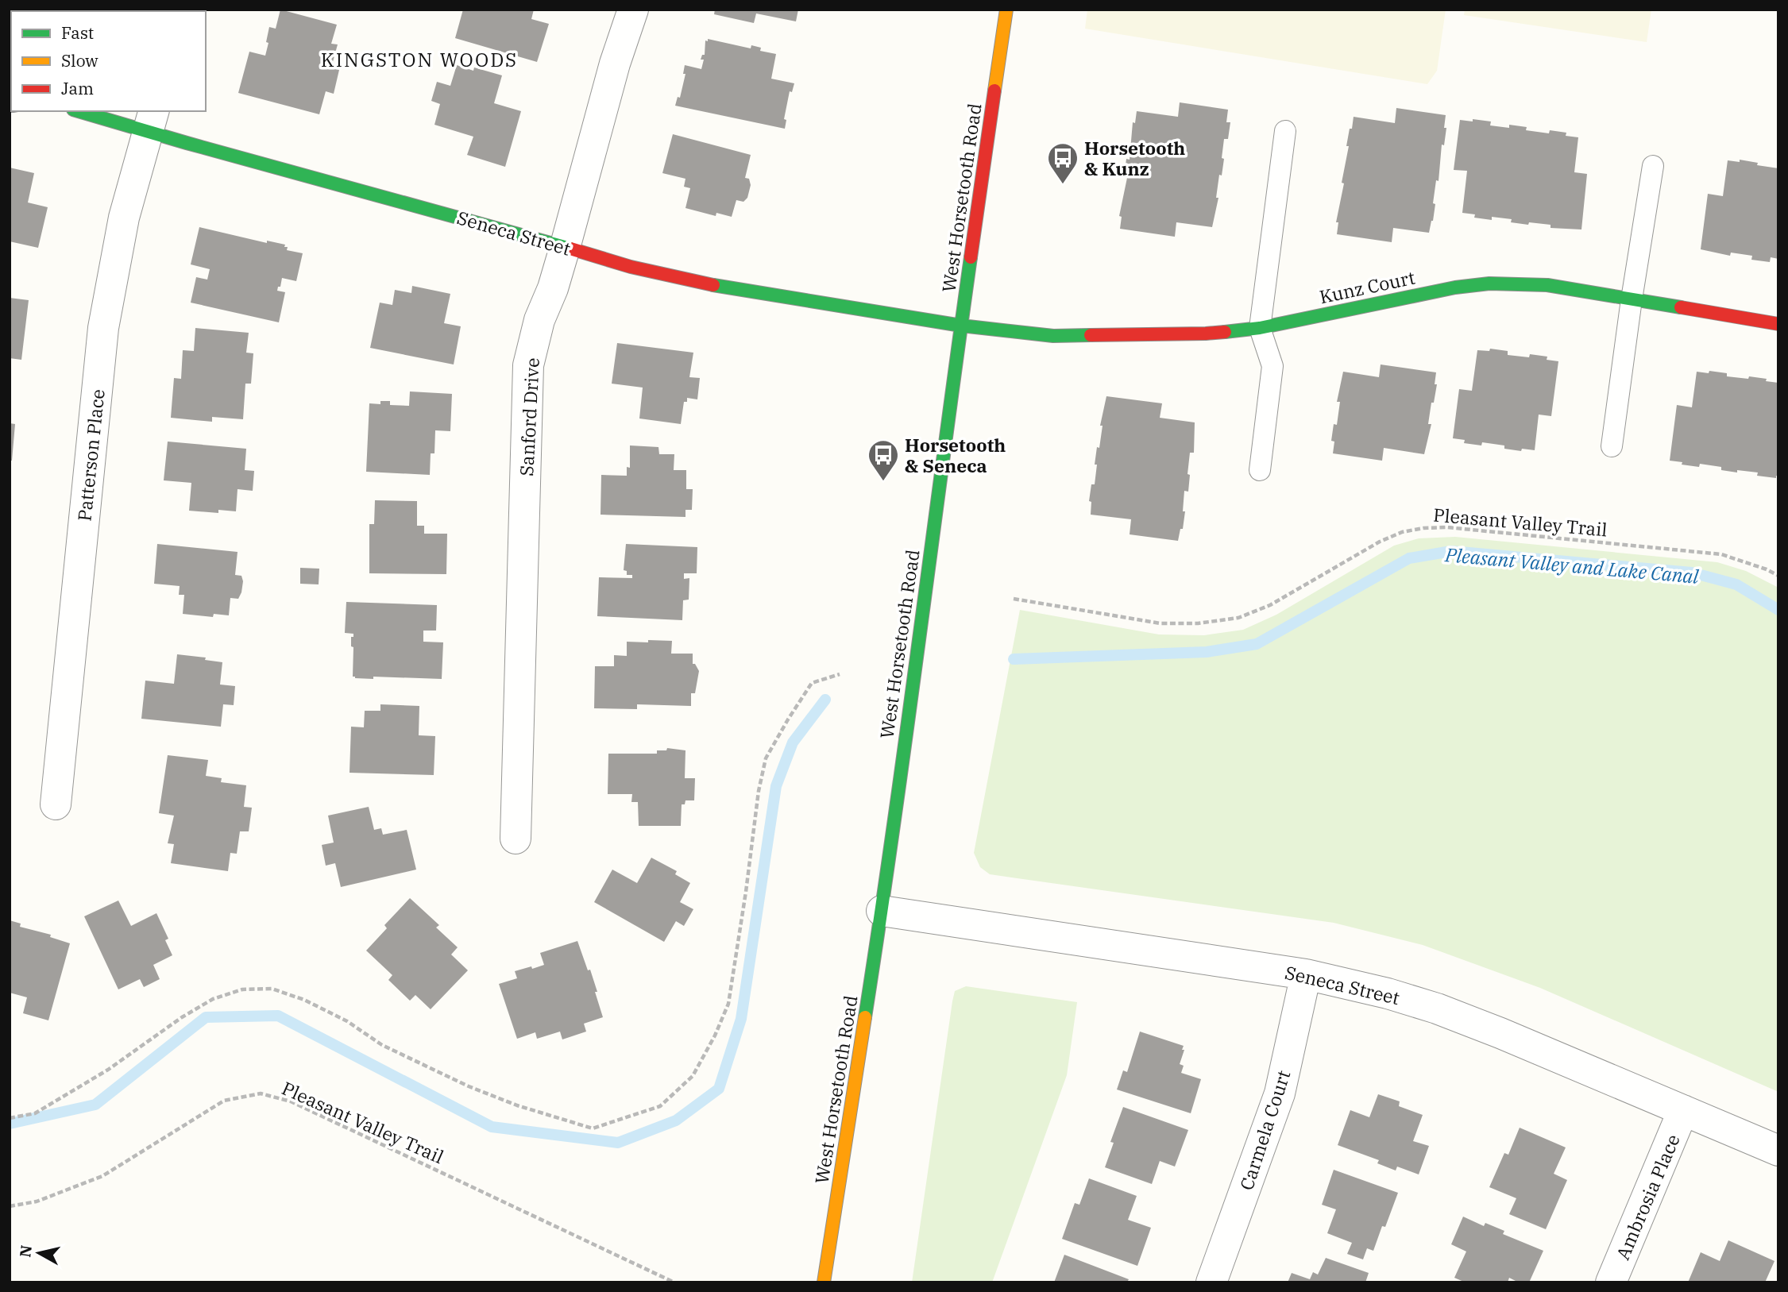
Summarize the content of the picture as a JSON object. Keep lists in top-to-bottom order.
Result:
{
  "streets": {
    "street": [
      "West Horsetooth Road",
      "Seneca Street",
      "Kunz Court",
      "Sanford Drive",
      "Patterson Place",
      "Carmela Court",
      "Ambrosia Place"
    ],
    "path": ["Pleasant Valley Trail"]
  },
  "crossings": [
    ["West Horsetooth Road", "Seneca Street"],
    ["West Horsetooth Road", "Kunz Court"],
    ["Seneca Street", "Kunz Court"],
    ["Seneca Street", "Sanford Drive"],
    ["Seneca Street", "Patterson Place"],
    ["Seneca Street", "Carmela Court"],
    ["Seneca Street", "Ambrosia Place"]
  ],
  "districts": ["KINGSTON WOODS"],
  "water": ["Pleasant Valley and Lake Canal"],
  "places": {
    "bus stop": ["Horsetooth & Kunz", "Horsetooth & Seneca"]
  },
  "legend": ["Fast", "Slow", "Jam"],
  "north": "left"
}
